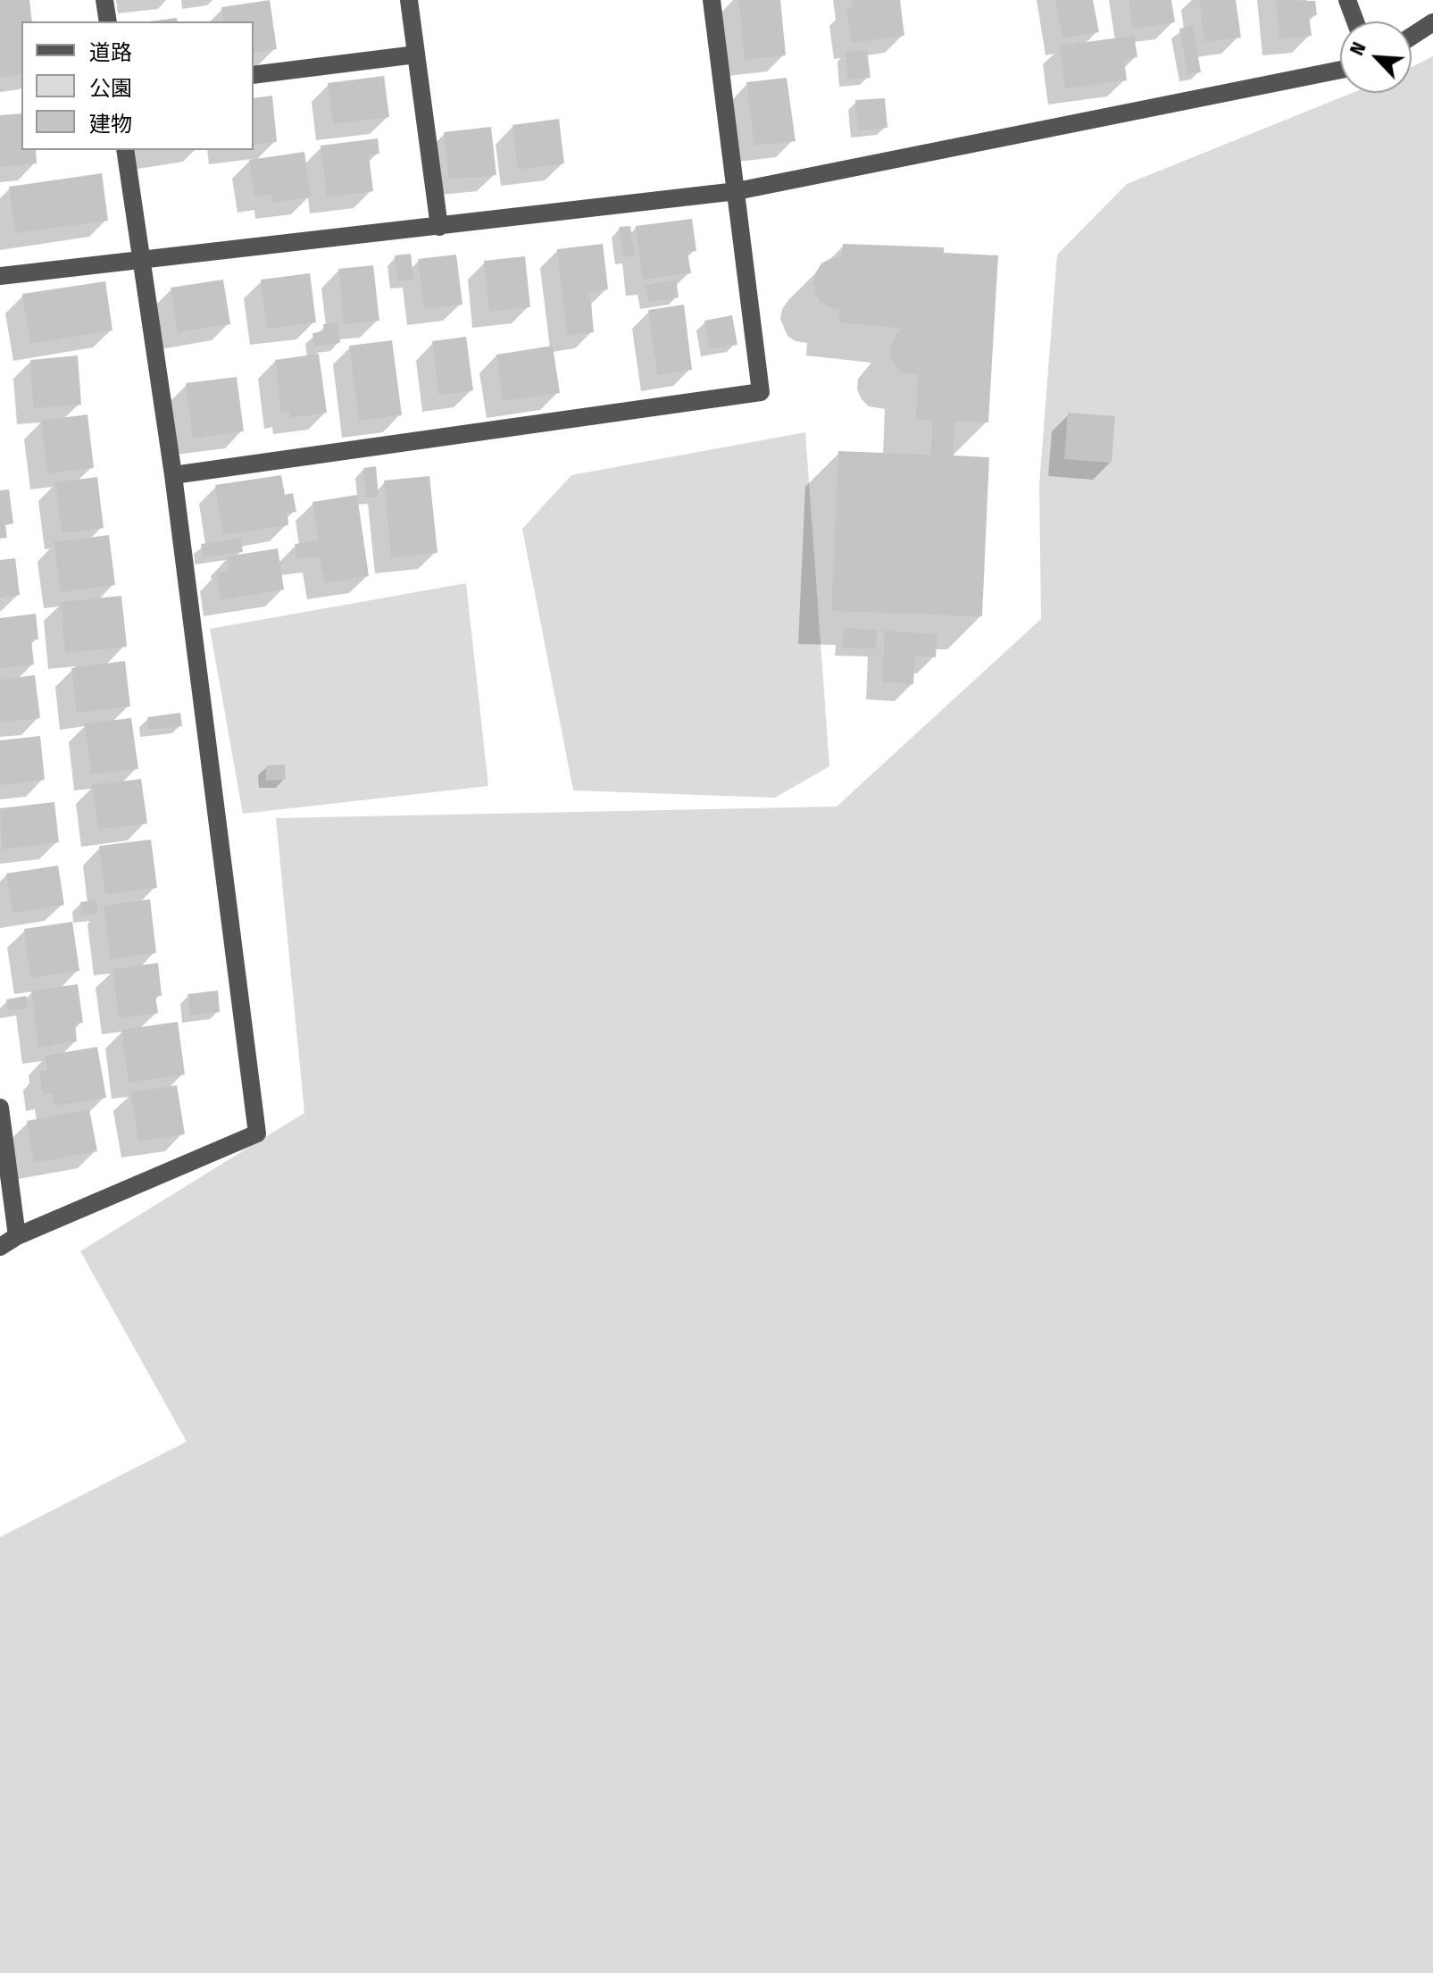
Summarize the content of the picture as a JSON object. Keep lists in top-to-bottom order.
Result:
{
  "legend": ["道路", "公園", "建物"],
  "north": "top left"
}
